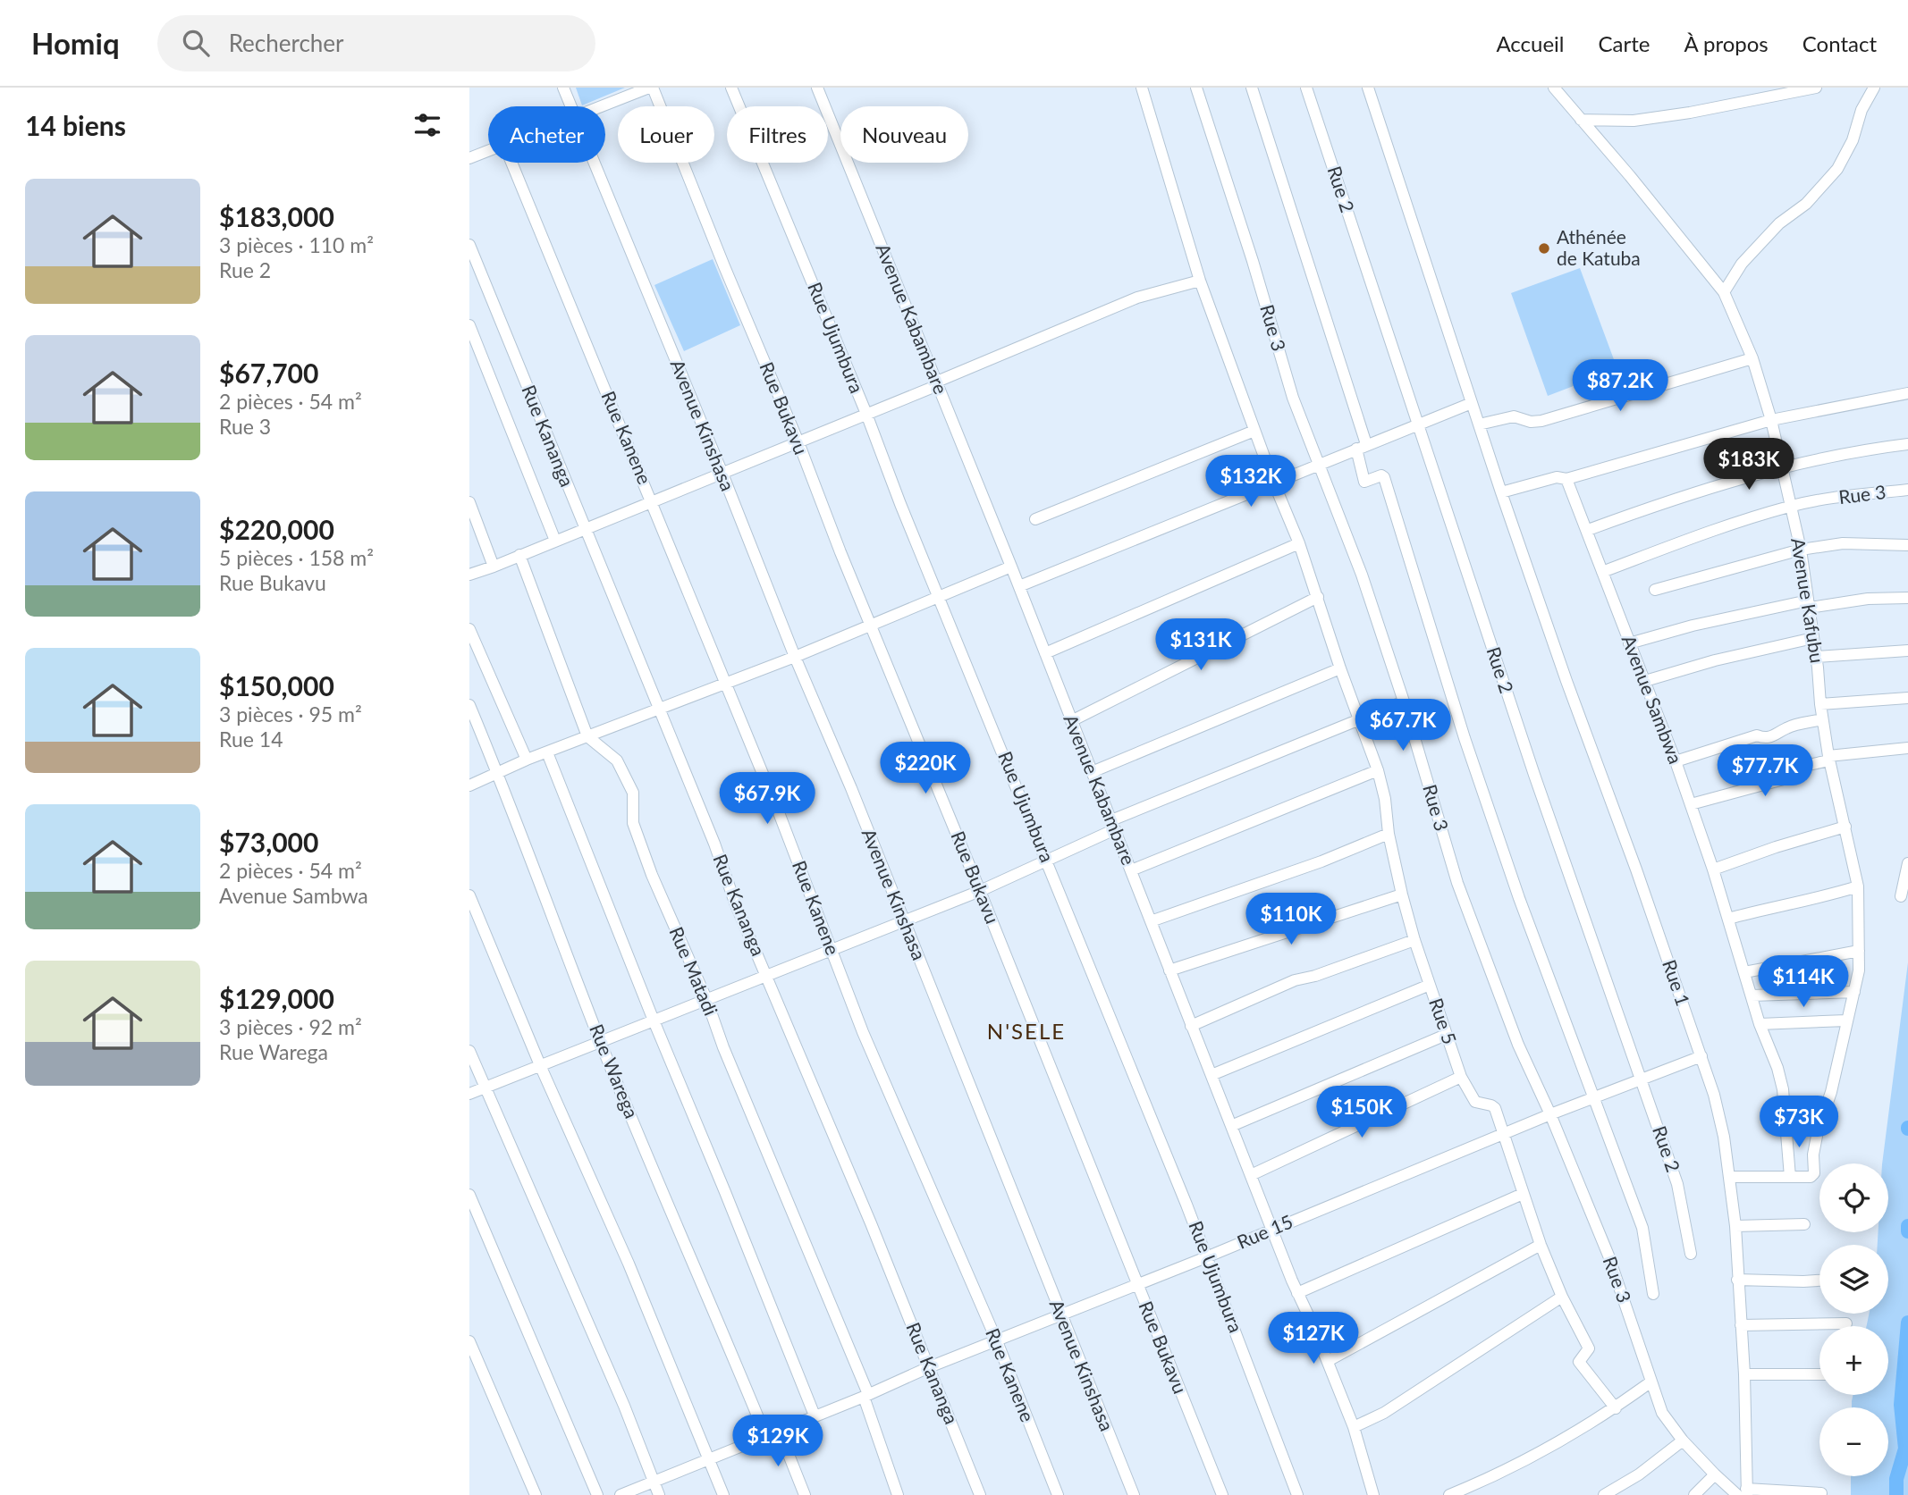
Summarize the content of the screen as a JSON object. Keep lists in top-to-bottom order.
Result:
{
  "streets": {
    "street": [
      "Rue 2",
      "Avenue Kabambare",
      "Rue 3",
      "Rue Ujumbura",
      "Rue Bukavu",
      "Avenue Kinshasa",
      "Rue Kananga",
      "Rue Kanene",
      "Avenue Kafubu",
      "Avenue Sambwa",
      "Rue Matadi",
      "Rue 1",
      "Rue 5",
      "Rue Warega",
      "Rue 15"
    ]
  },
  "crossings": [
    ["Rue 2", "Rue 15"],
    ["Avenue Kabambare", "Rue 15"],
    ["Rue 3", "Avenue Kafubu"],
    ["Rue 3", "Avenue Sambwa"],
    ["Rue 3", "Rue 1"],
    ["Rue 3", "Rue 15"],
    ["Rue Ujumbura", "Rue 15"],
    ["Rue Bukavu", "Rue 15"],
    ["Avenue Kinshasa", "Rue 15"],
    ["Rue Kananga", "Rue 15"],
    ["Rue Kanene", "Rue 15"],
    ["Avenue Kafubu", "Avenue Sambwa"],
    ["Rue Matadi", "Rue 15"],
    ["Rue 1", "Rue 15"],
    ["Rue 5", "Rue 15"],
    ["Rue Warega", "Rue 15"]
  ],
  "districts": ["N'SELE"],
  "places": ["Athénée de Katuba"],
  "page": {
    "header": "Homiq",
    "search": "Rechercher",
    "nav": [
      "Accueil",
      "Carte",
      "À propos",
      "Contact"
    ],
    "heading": "14 biens",
    "chip": [
      "Acheter",
      "Louer",
      "Filtres",
      "Nouveau"
    ],
    "list": [
      {
        "name": "$183,000",
        "note": "3 pièces · 110 m² · Rue 2"
      },
      {
        "name": "$67,700",
        "note": "2 pièces · 54 m² · Rue 3"
      },
      {
        "name": "$220,000",
        "note": "5 pièces · 158 m² · Rue Bukavu"
      },
      {
        "name": "$150,000",
        "note": "3 pièces · 95 m² · Rue 14"
      },
      {
        "name": "$73,000",
        "note": "2 pièces · 54 m² · Avenue Sambwa"
      },
      {
        "name": "$129,000",
        "note": "3 pièces · 92 m² · Rue Warega"
      }
    ],
    "price": [
      "$87.2K",
      "$183K",
      "$132K",
      "$131K",
      "$67.7K",
      "$220K",
      "$77.7K",
      "$67.9K",
      "$110K",
      "$114K",
      "$150K",
      "$73K",
      "$127K",
      "$129K"
    ],
    "map_buttons": ["+", "−"]
  }
}
